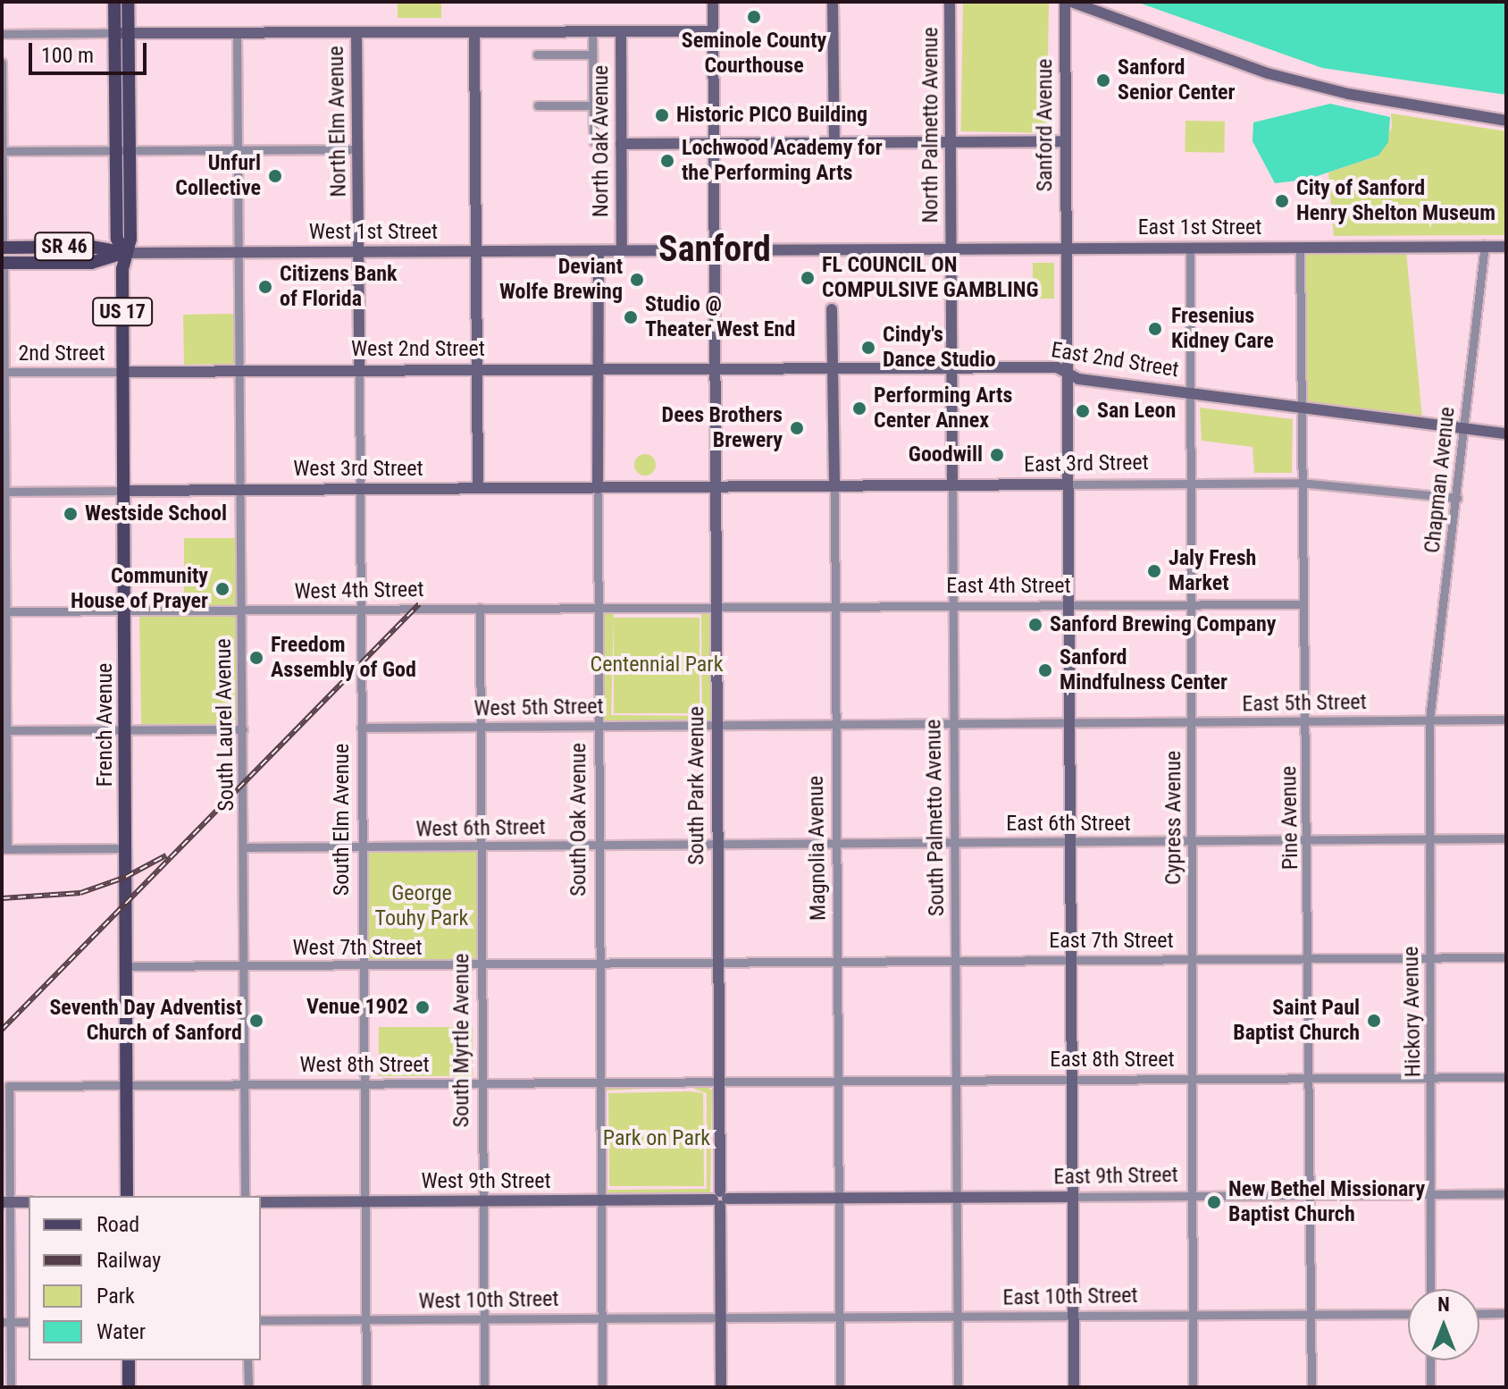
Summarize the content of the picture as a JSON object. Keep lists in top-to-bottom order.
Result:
{
  "streets": {
    "main road": [
      "West 1st Street",
      "SR 46",
      "US 17",
      "French Avenue"
    ],
    "street": [
      "North Elm Avenue",
      "North Palmetto Avenue",
      "Sanford Avenue",
      "North Oak Avenue",
      "East 1st Street",
      "West 2nd Street",
      "2nd Street",
      "East 2nd Street",
      "East 3rd Street",
      "West 3rd Street",
      "Chapman Avenue",
      "East 4th Street",
      "West 4th Street",
      "East 5th Street",
      "West 5th Street",
      "South Laurel Avenue",
      "South Park Avenue",
      "South Palmetto Avenue",
      "Cypress Avenue",
      "Pine Avenue",
      "South Elm Avenue",
      "South Oak Avenue",
      "East 6th Street",
      "West 6th Street",
      "Magnolia Avenue",
      "East 7th Street",
      "West 7th Street",
      "Hickory Avenue",
      "South Myrtle Avenue",
      "East 8th Street",
      "West 8th Street",
      "East 9th Street",
      "West 9th Street",
      "East 10th Street",
      "West 10th Street"
    ]
  },
  "crossings": [
    ["North Elm Avenue", "West 1st Street"],
    ["North Elm Avenue", "South Elm Avenue"],
    ["North Palmetto Avenue", "East 1st Street"],
    ["North Palmetto Avenue", "West 1st Street"],
    ["North Palmetto Avenue", "South Palmetto Avenue"],
    ["Sanford Avenue", "East 1st Street"],
    ["Sanford Avenue", "East 2nd Street"],
    ["Sanford Avenue", "East 3rd Street"],
    ["Sanford Avenue", "East 4th Street"],
    ["Sanford Avenue", "East 5th Street"],
    ["Sanford Avenue", "East 6th Street"],
    ["Sanford Avenue", "East 7th Street"],
    ["Sanford Avenue", "East 8th Street"],
    ["Sanford Avenue", "East 9th Street"],
    ["Sanford Avenue", "East 10th Street"],
    ["North Oak Avenue", "West 1st Street"],
    ["East 1st Street", "West 1st Street"],
    ["East 1st Street", "Chapman Avenue"],
    ["East 1st Street", "South Palmetto Avenue"],
    ["East 1st Street", "Cypress Avenue"],
    ["East 1st Street", "Pine Avenue"],
    ["West 1st Street", "French Avenue"],
    ["West 1st Street", "South Laurel Avenue"],
    ["West 1st Street", "South Park Avenue"],
    ["West 1st Street", "South Palmetto Avenue"],
    ["West 1st Street", "South Elm Avenue"],
    ["West 1st Street", "South Oak Avenue"],
    ["West 2nd Street", "2nd Street"],
    ["West 2nd Street", "East 2nd Street"],
    ["West 2nd Street", "French Avenue"],
    ["West 2nd Street", "South Laurel Avenue"],
    ["West 2nd Street", "South Park Avenue"],
    ["West 2nd Street", "South Elm Avenue"],
    ["West 2nd Street", "South Oak Avenue"],
    ["2nd Street", "French Avenue"],
    ["East 2nd Street", "Chapman Avenue"],
    ["East 2nd Street", "South Park Avenue"],
    ["East 2nd Street", "South Palmetto Avenue"],
    ["East 2nd Street", "Cypress Avenue"],
    ["East 2nd Street", "Pine Avenue"],
    ["East 2nd Street", "Magnolia Avenue"],
    ["East 3rd Street", "West 3rd Street"],
    ["East 3rd Street", "Chapman Avenue"],
    ["East 3rd Street", "South Park Avenue"],
    ["East 3rd Street", "South Palmetto Avenue"],
    ["East 3rd Street", "Cypress Avenue"],
    ["East 3rd Street", "Pine Avenue"],
    ["East 3rd Street", "Magnolia Avenue"],
    ["West 3rd Street", "French Avenue"],
    ["West 3rd Street", "South Laurel Avenue"],
    ["West 3rd Street", "South Park Avenue"],
    ["West 3rd Street", "South Elm Avenue"],
    ["West 3rd Street", "South Oak Avenue"],
    ["Chapman Avenue", "East 5th Street"],
    ["Chapman Avenue", "Hickory Avenue"],
    ["East 4th Street", "West 4th Street"],
    ["East 4th Street", "South Park Avenue"],
    ["East 4th Street", "South Palmetto Avenue"],
    ["East 4th Street", "Cypress Avenue"],
    ["East 4th Street", "Pine Avenue"],
    ["East 4th Street", "Magnolia Avenue"],
    ["West 4th Street", "French Avenue"],
    ["West 4th Street", "South Laurel Avenue"],
    ["West 4th Street", "South Park Avenue"],
    ["West 4th Street", "South Elm Avenue"],
    ["West 4th Street", "South Oak Avenue"],
    ["West 4th Street", "South Myrtle Avenue"],
    ["East 5th Street", "West 5th Street"],
    ["East 5th Street", "South Park Avenue"],
    ["East 5th Street", "South Palmetto Avenue"],
    ["East 5th Street", "Cypress Avenue"],
    ["East 5th Street", "Pine Avenue"],
    ["East 5th Street", "Magnolia Avenue"],
    ["East 5th Street", "Hickory Avenue"],
    ["West 5th Street", "South Park Avenue"],
    ["West 5th Street", "South Elm Avenue"],
    ["West 5th Street", "South Oak Avenue"],
    ["West 5th Street", "South Myrtle Avenue"],
    ["French Avenue", "West 7th Street"],
    ["French Avenue", "West 8th Street"],
    ["South Laurel Avenue", "West 6th Street"],
    ["South Laurel Avenue", "West 7th Street"],
    ["South Laurel Avenue", "West 8th Street"],
    ["South Park Avenue", "East 6th Street"],
    ["South Park Avenue", "West 6th Street"],
    ["South Park Avenue", "East 7th Street"],
    ["South Park Avenue", "West 7th Street"],
    ["South Park Avenue", "East 8th Street"],
    ["South Park Avenue", "West 8th Street"],
    ["South Park Avenue", "East 9th Street"],
    ["South Park Avenue", "West 9th Street"],
    ["South Park Avenue", "East 10th Street"],
    ["South Park Avenue", "West 10th Street"],
    ["South Palmetto Avenue", "East 6th Street"],
    ["South Palmetto Avenue", "East 7th Street"],
    ["South Palmetto Avenue", "East 8th Street"],
    ["South Palmetto Avenue", "East 9th Street"],
    ["South Palmetto Avenue", "East 10th Street"],
    ["Cypress Avenue", "East 6th Street"],
    ["Cypress Avenue", "East 7th Street"],
    ["Cypress Avenue", "East 8th Street"],
    ["Cypress Avenue", "East 9th Street"],
    ["Cypress Avenue", "East 10th Street"],
    ["Pine Avenue", "East 6th Street"],
    ["Pine Avenue", "East 7th Street"],
    ["Pine Avenue", "East 8th Street"],
    ["Pine Avenue", "East 9th Street"],
    ["Pine Avenue", "East 10th Street"],
    ["South Elm Avenue", "West 6th Street"],
    ["South Elm Avenue", "West 7th Street"],
    ["South Elm Avenue", "West 8th Street"],
    ["South Elm Avenue", "West 9th Street"],
    ["South Elm Avenue", "West 10th Street"],
    ["South Oak Avenue", "West 6th Street"],
    ["South Oak Avenue", "West 7th Street"],
    ["South Oak Avenue", "West 8th Street"],
    ["South Oak Avenue", "West 9th Street"],
    ["South Oak Avenue", "West 10th Street"],
    ["East 6th Street", "West 6th Street"],
    ["East 6th Street", "Magnolia Avenue"],
    ["East 6th Street", "Hickory Avenue"],
    ["West 6th Street", "South Myrtle Avenue"],
    ["Magnolia Avenue", "East 7th Street"],
    ["Magnolia Avenue", "East 8th Street"],
    ["Magnolia Avenue", "East 9th Street"],
    ["Magnolia Avenue", "East 10th Street"],
    ["East 7th Street", "West 7th Street"],
    ["East 7th Street", "Hickory Avenue"],
    ["West 7th Street", "South Myrtle Avenue"],
    ["Hickory Avenue", "East 8th Street"],
    ["Hickory Avenue", "East 9th Street"],
    ["South Myrtle Avenue", "West 8th Street"],
    ["South Myrtle Avenue", "West 9th Street"],
    ["South Myrtle Avenue", "West 10th Street"],
    ["East 8th Street", "West 8th Street"],
    ["East 9th Street", "West 9th Street"],
    ["East 10th Street", "West 10th Street"]
  ],
  "districts": ["Sanford"],
  "parks": ["Centennial Park", "George Touhy Park", "Park on Park"],
  "places": [
    "Seminole County Courthouse",
    "Sanford Senior Center",
    "Historic PICO Building",
    "Lochwood Academy for the Performing Arts",
    "Unfurl Collective",
    "City of Sanford Henry Shelton Museum",
    "FL COUNCIL ON COMPULSIVE GAMBLING",
    "Deviant Wolfe Brewing",
    "Citizens Bank of Florida",
    "Studio @ Theater West End",
    "Fresenius Kidney Care",
    "Cindy's Dance Studio",
    "Performing Arts Center Annex",
    "San Leon",
    "Dees Brothers Brewery",
    "Goodwill",
    "Westside School",
    "Jaly Fresh Market",
    "Community House of Prayer",
    "Sanford Brewing Company",
    "Freedom Assembly of God",
    "Sanford Mindfulness Center",
    "Venue 1902",
    "Seventh Day Adventist Church of Sanford",
    "Saint Paul Baptist Church",
    "New Bethel Missionary Baptist Church"
  ],
  "legend": [
    "Road",
    "Railway",
    "Park",
    "Water"
  ],
  "scale_bar": "100 m",
  "north": "top"
}
